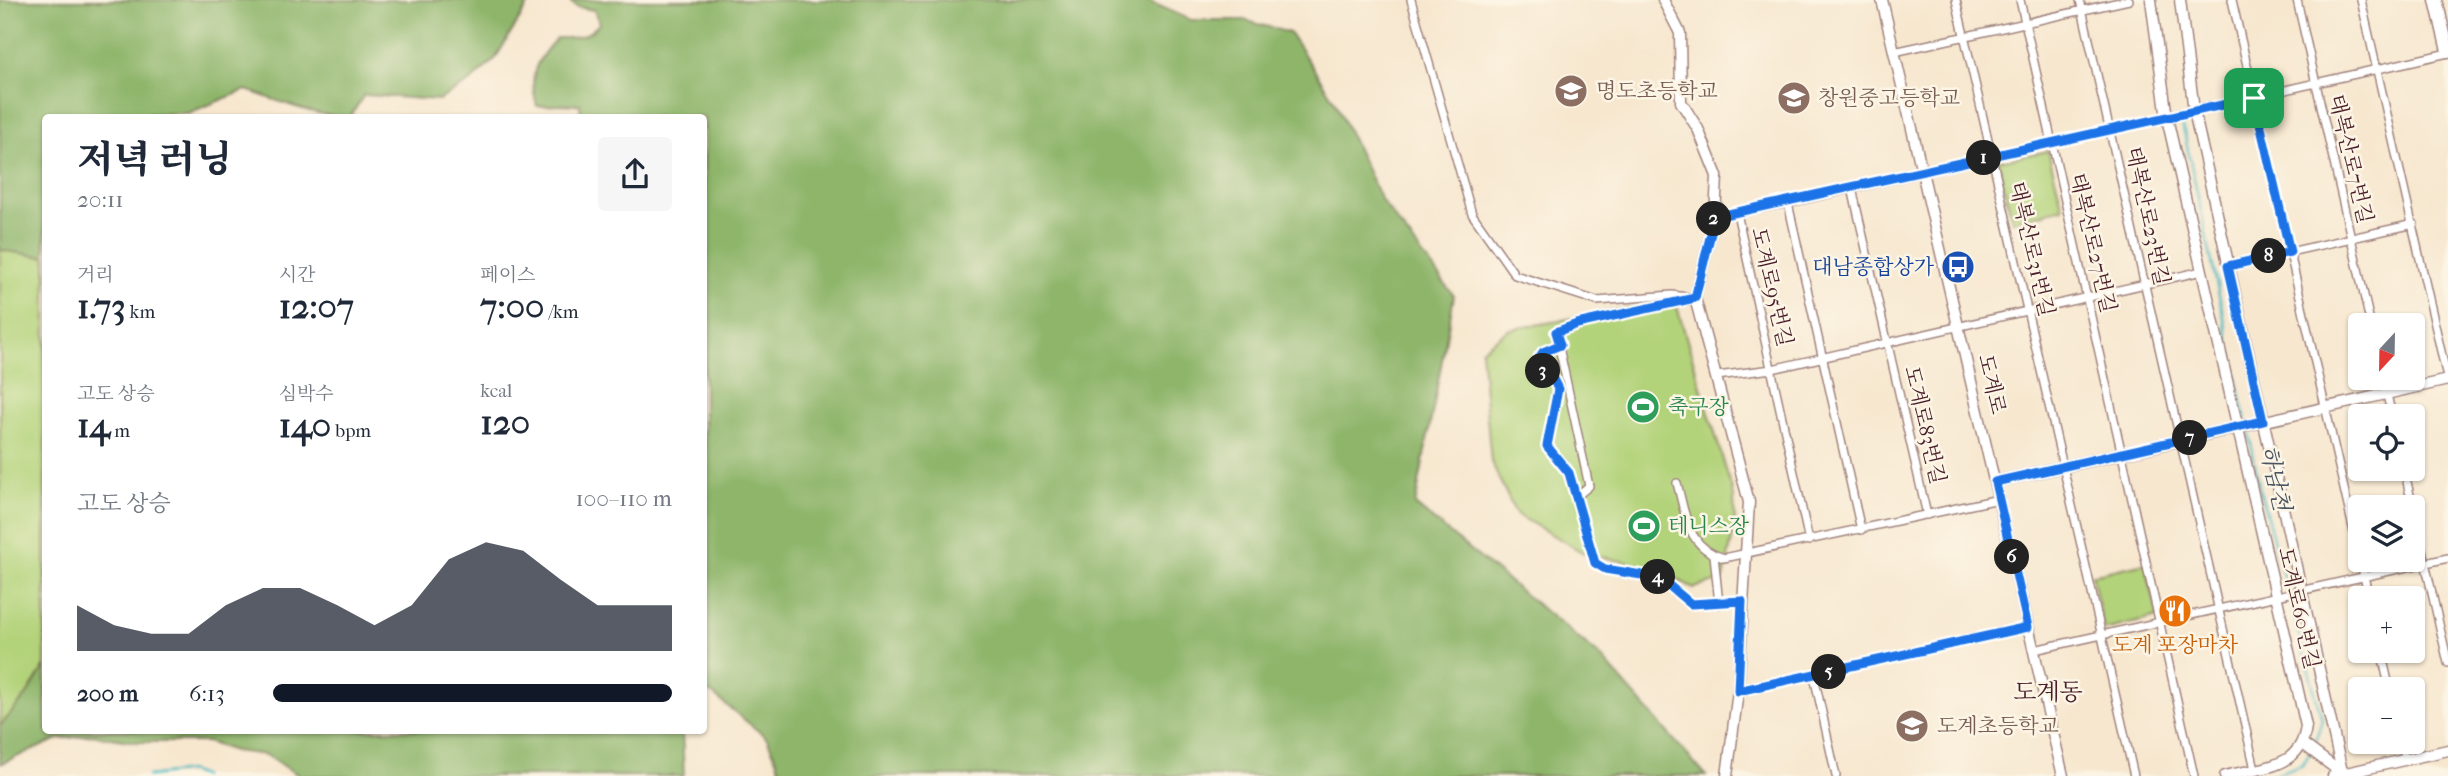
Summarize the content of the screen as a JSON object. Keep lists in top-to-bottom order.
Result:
{
  "streets": {
    "street": [
      "태복산로7번길",
      "태복산로23번길",
      "태복산로27번길",
      "태복산로31번길",
      "도계로95번길",
      "도계로",
      "도계로83번길",
      "도계로60번길"
    ]
  },
  "crossings": [
    ["태복산로23번길", "도계로95번길"],
    ["태복산로27번길", "도계로95번길"],
    ["태복산로31번길", "도계로95번길"],
    ["도계로95번길", "도계로"],
    ["도계로95번길", "도계로83번길"],
    ["도계로95번길", "도계로60번길"],
    ["도계로", "도계로83번길"]
  ],
  "districts": ["도계동"],
  "water": ["하남천"],
  "places": {
    "school or university": ["명도초등학교", "창원중고등학교", "도계초등학교"],
    "bus stop": ["대남종합상가"],
    "sports": ["축구장", "테니스장"],
    "restaurant": ["도계 포장마차"]
  },
  "north": "bottom",
  "page": {
    "heading": ["저녁 러닝", "20:11"],
    "pins": [
      "1",
      "2",
      "8",
      "3",
      "7",
      "6",
      "4",
      "5"
    ],
    "stats": [
      ["거리", "1.73 km"],
      ["시간", "12:07"],
      ["페이스", "7:00 /km"],
      ["고도 상승", "14 m"],
      ["심박수", "140 bpm"],
      ["kcal", "120"]
    ],
    "map_buttons": ["+", "−"],
    "chart": ["고도 상승", "100–110 m"],
    "list": [
      {
        "name": "200 m",
        "note": "6:13"
      }
    ]
  }
}
